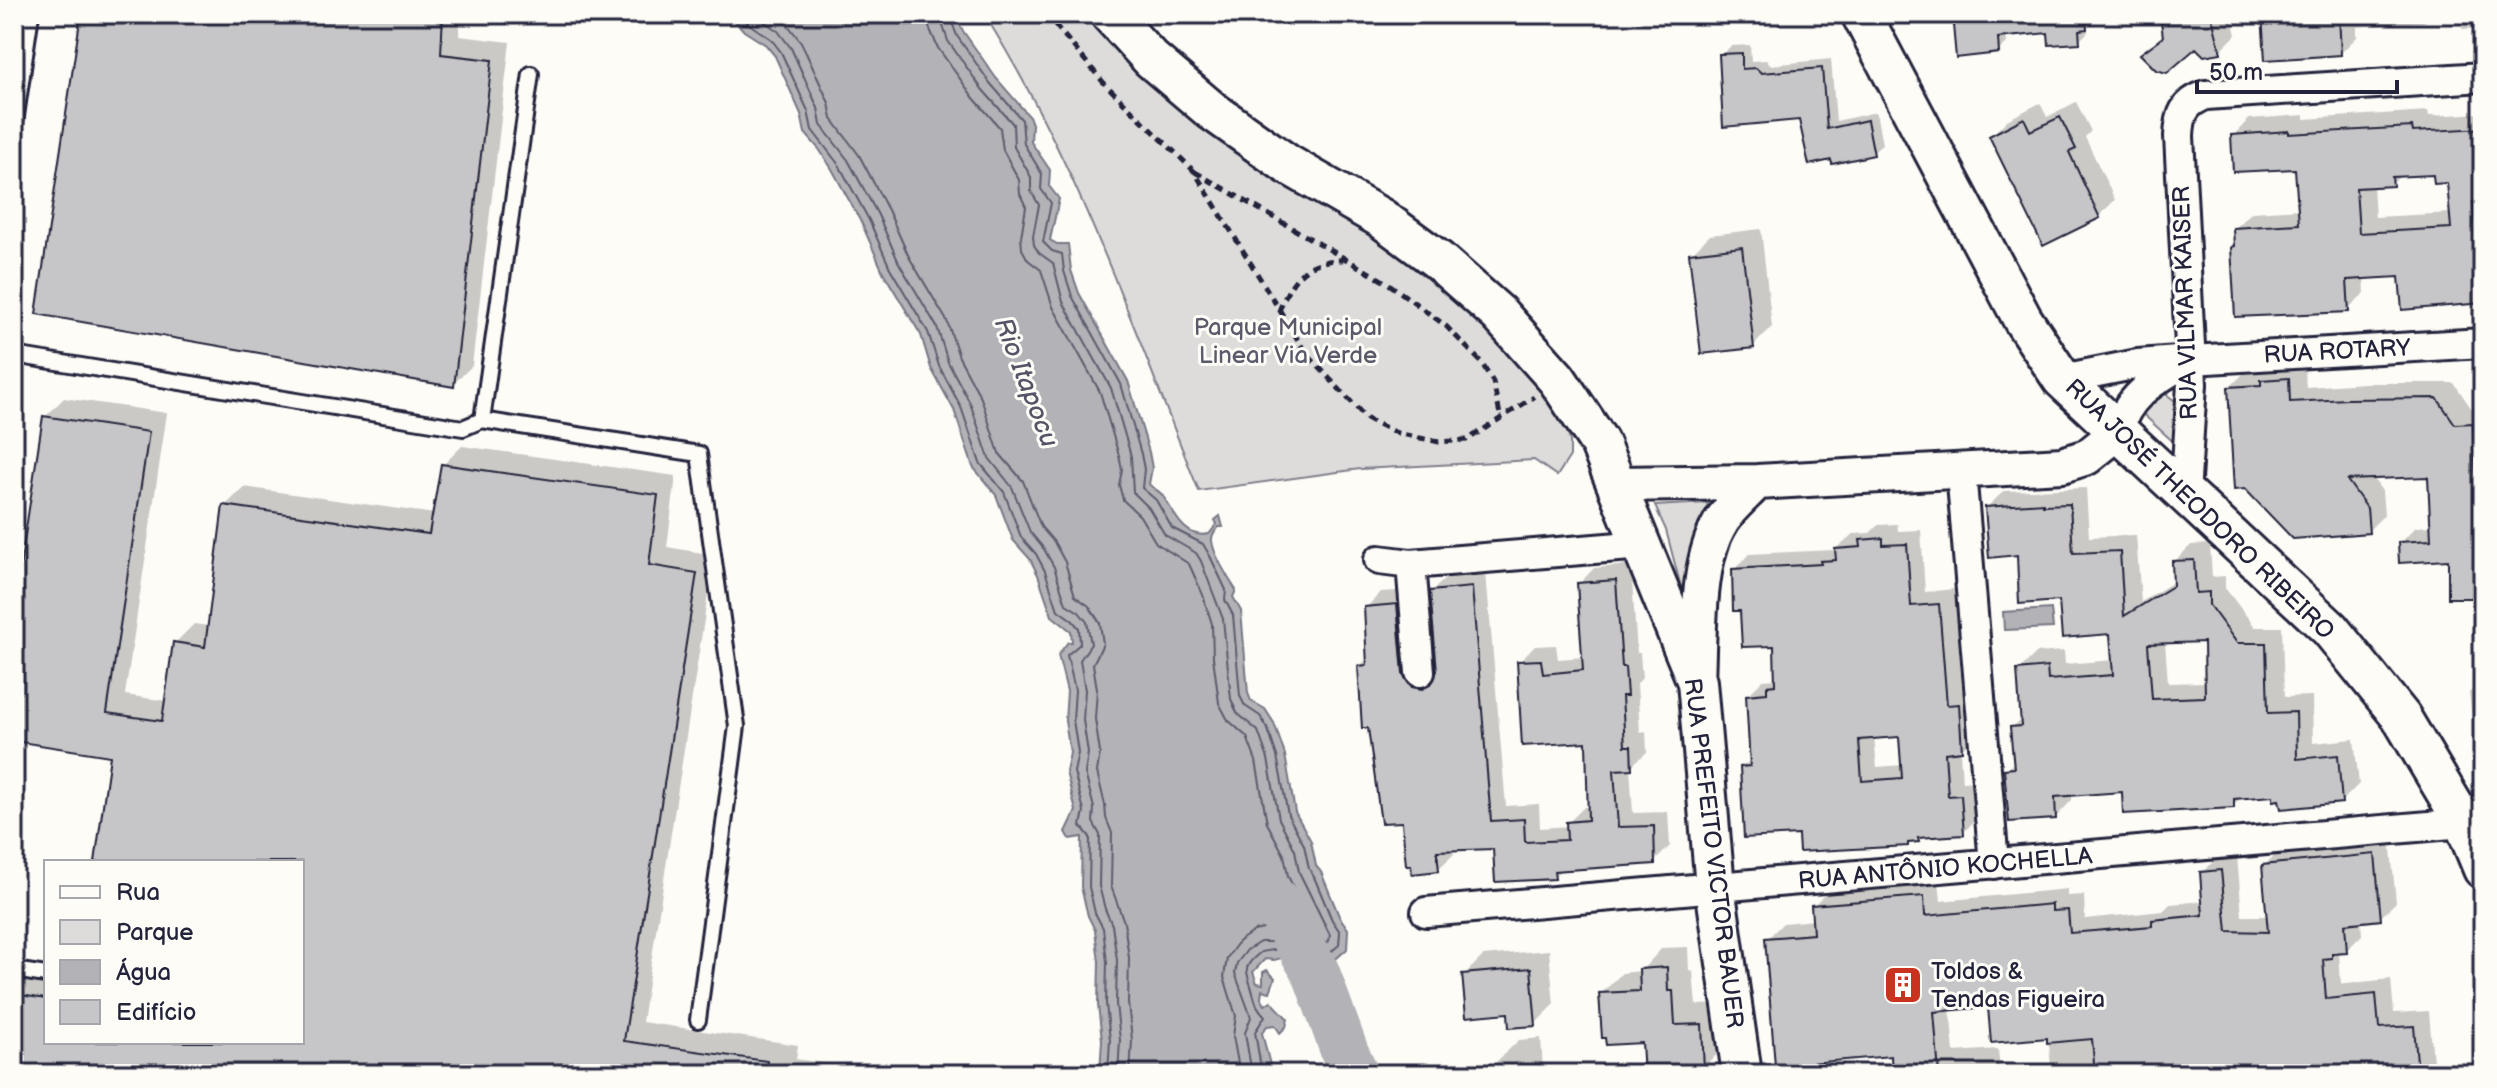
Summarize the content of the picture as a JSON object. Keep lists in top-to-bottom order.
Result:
{
  "streets": {
    "main road": ["RUA JOSÉ THEODORO RIBEIRO", "RUA PREFEITO VICTOR BAUER"],
    "street": ["RUA VILMAR KAISER", "RUA ROTARY", "RUA ANTÔNIO KOCHELLA"]
  },
  "crossings": [
    ["RUA VILMAR KAISER", "RUA ROTARY"],
    ["RUA VILMAR KAISER", "RUA JOSÉ THEODORO RIBEIRO"],
    ["RUA ROTARY", "RUA JOSÉ THEODORO RIBEIRO"],
    ["RUA JOSÉ THEODORO RIBEIRO", "RUA ANTÔNIO KOCHELLA"],
    ["RUA PREFEITO VICTOR BAUER", "RUA ANTÔNIO KOCHELLA"]
  ],
  "water": ["Rio Itapocu"],
  "parks": ["Parque Municipal Linear Via Verde"],
  "places": {
    "building": ["Toldos & Tendas Figueira"]
  },
  "legend": [
    "Rua",
    "Parque",
    "Água",
    "Edifício"
  ],
  "scale_bar": "50 m"
}
